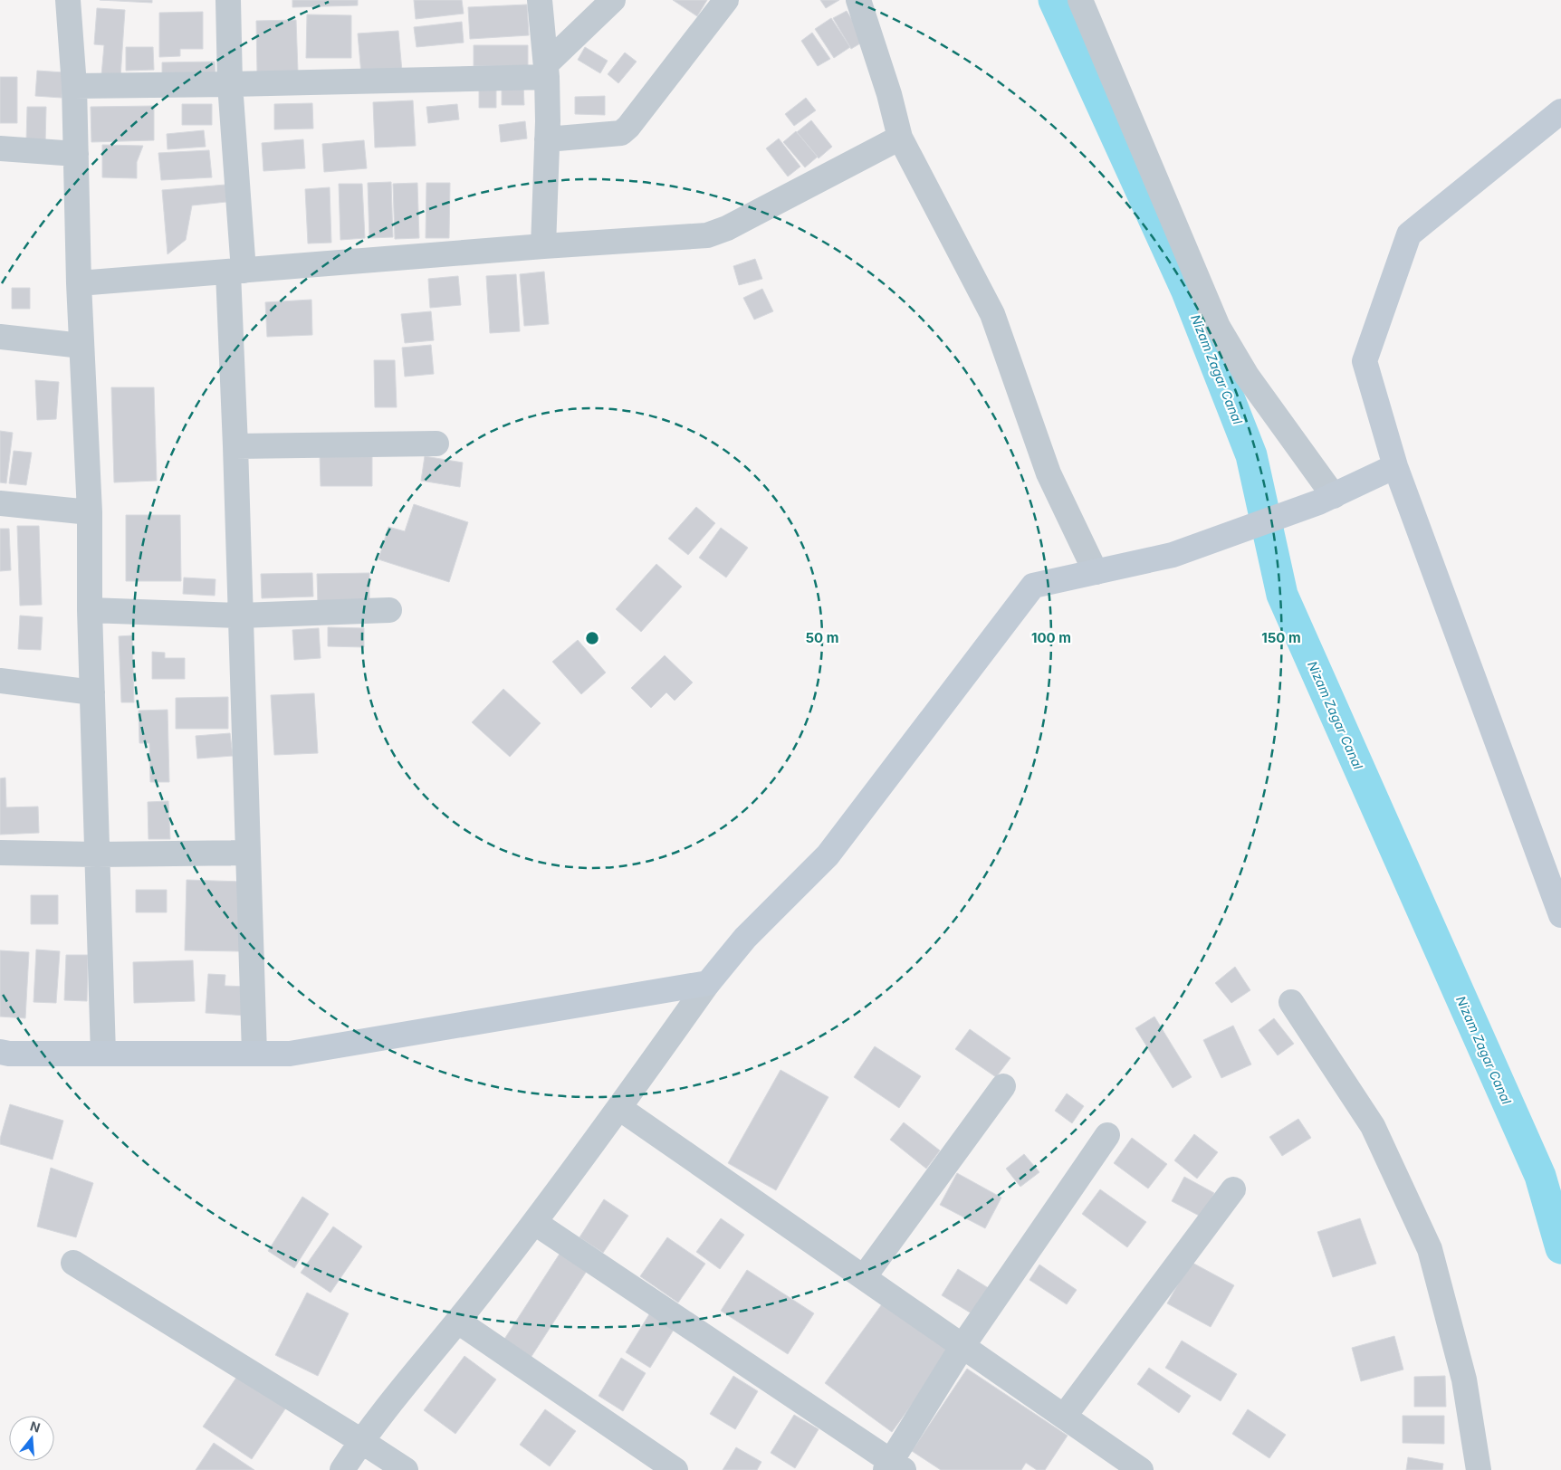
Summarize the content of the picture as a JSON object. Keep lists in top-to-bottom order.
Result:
{
  "water": ["Nizam Zagar Canal"],
  "north": "top",
  "rings": ["50 m", "100 m", "150 m"]
}
